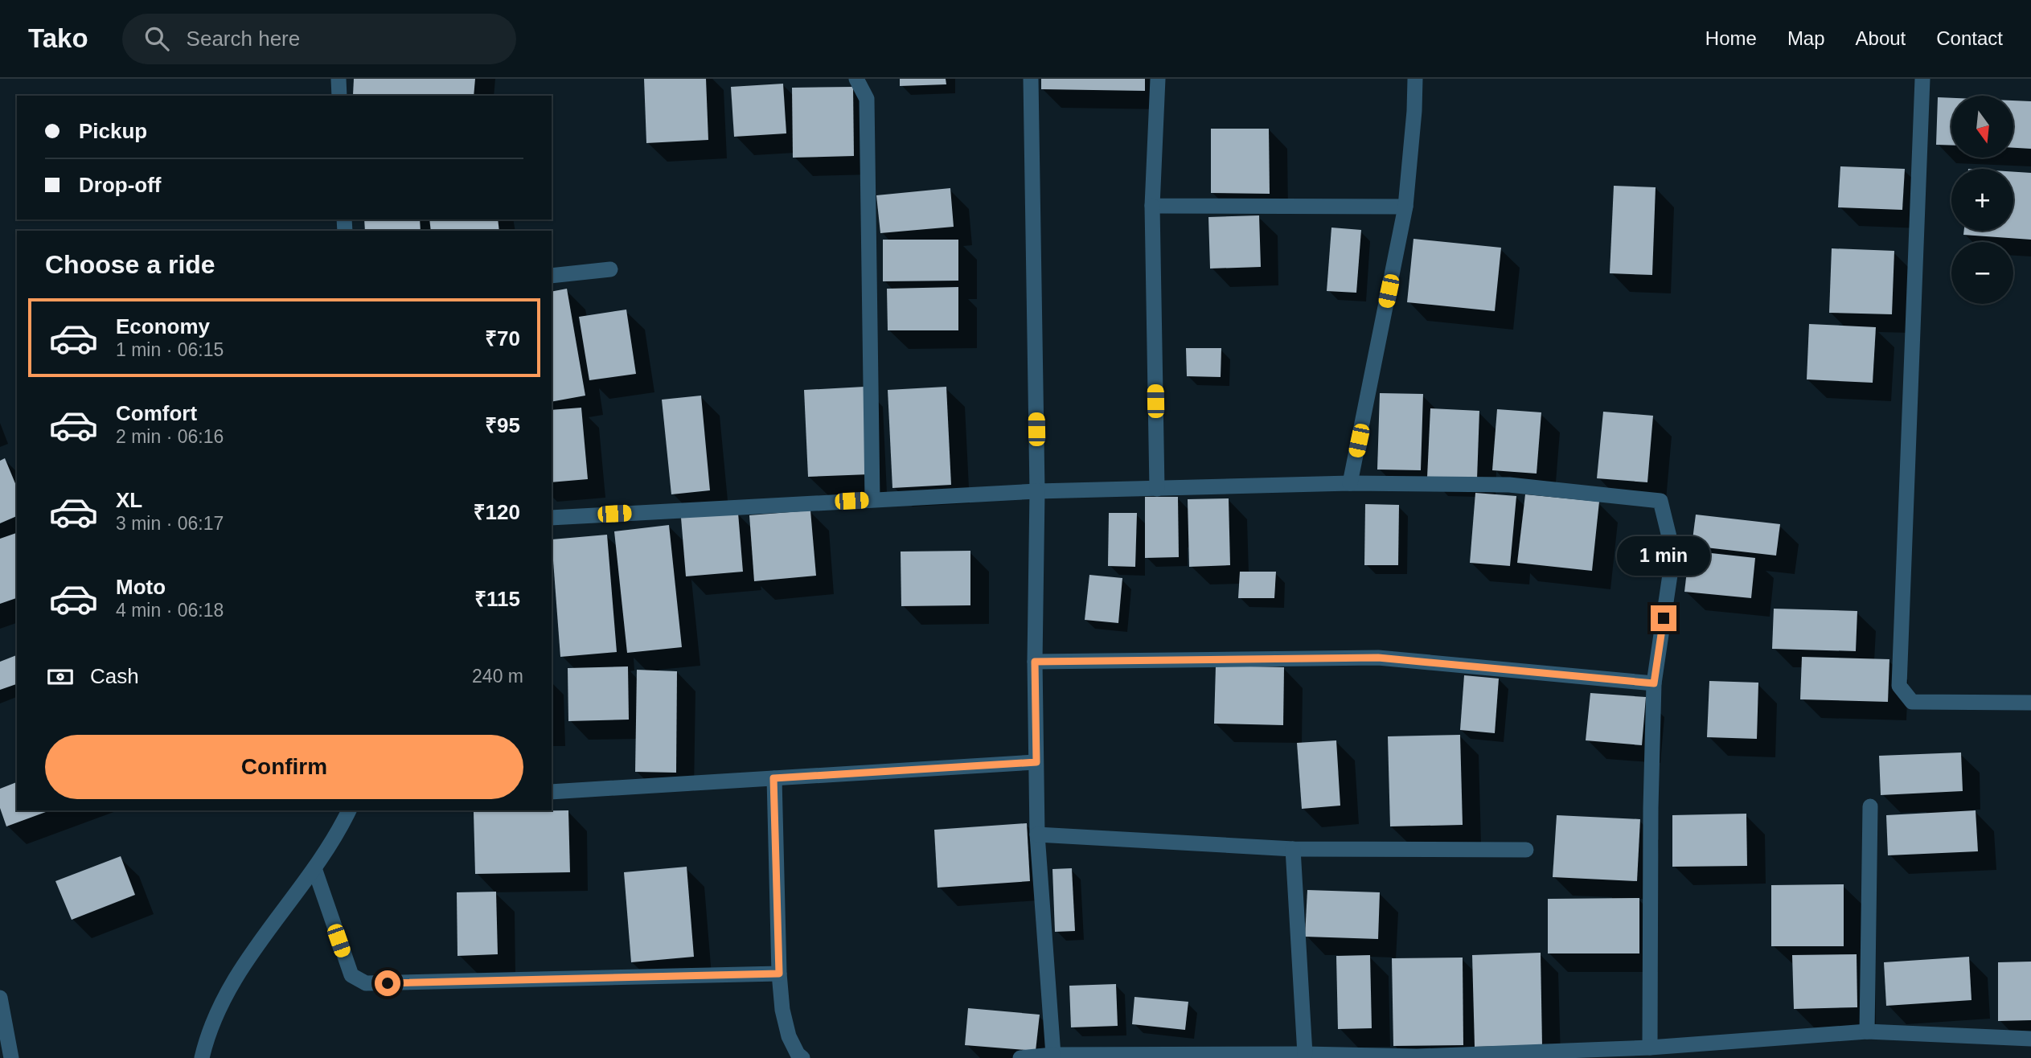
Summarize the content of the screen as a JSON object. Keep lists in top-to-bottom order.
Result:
{
  "north": "bottom",
  "page": {
    "header": "Tako",
    "search": "Search here",
    "nav": [
      "Home",
      "Map",
      "About",
      "Contact"
    ],
    "map_buttons": ["+", "−"],
    "banner": ["Pickup", "Drop-off"],
    "heading": "Choose a ride",
    "list": [
      {
        "name": "Economy",
        "note": "1 min · 06:15",
        "value": "₹70"
      },
      {
        "name": "Comfort",
        "note": "2 min · 06:16",
        "value": "₹95"
      },
      {
        "name": "XL",
        "note": "3 min · 06:17",
        "value": "₹120"
      },
      {
        "name": "Moto",
        "note": "4 min · 06:18",
        "value": "₹115"
      }
    ],
    "bubble": "1 min",
    "pay": ["Cash", "240 m"],
    "buttons": "Confirm"
  }
}
